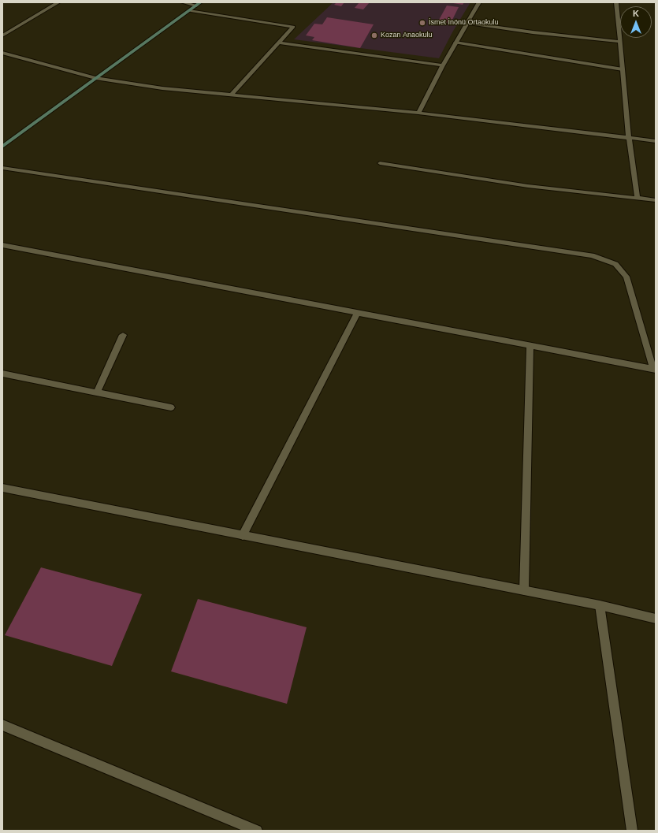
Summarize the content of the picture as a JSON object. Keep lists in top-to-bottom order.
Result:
{
  "places": ["İsmet İnönü Ortaokulu", "Kozan Anaokulu"],
  "north": "top"
}
